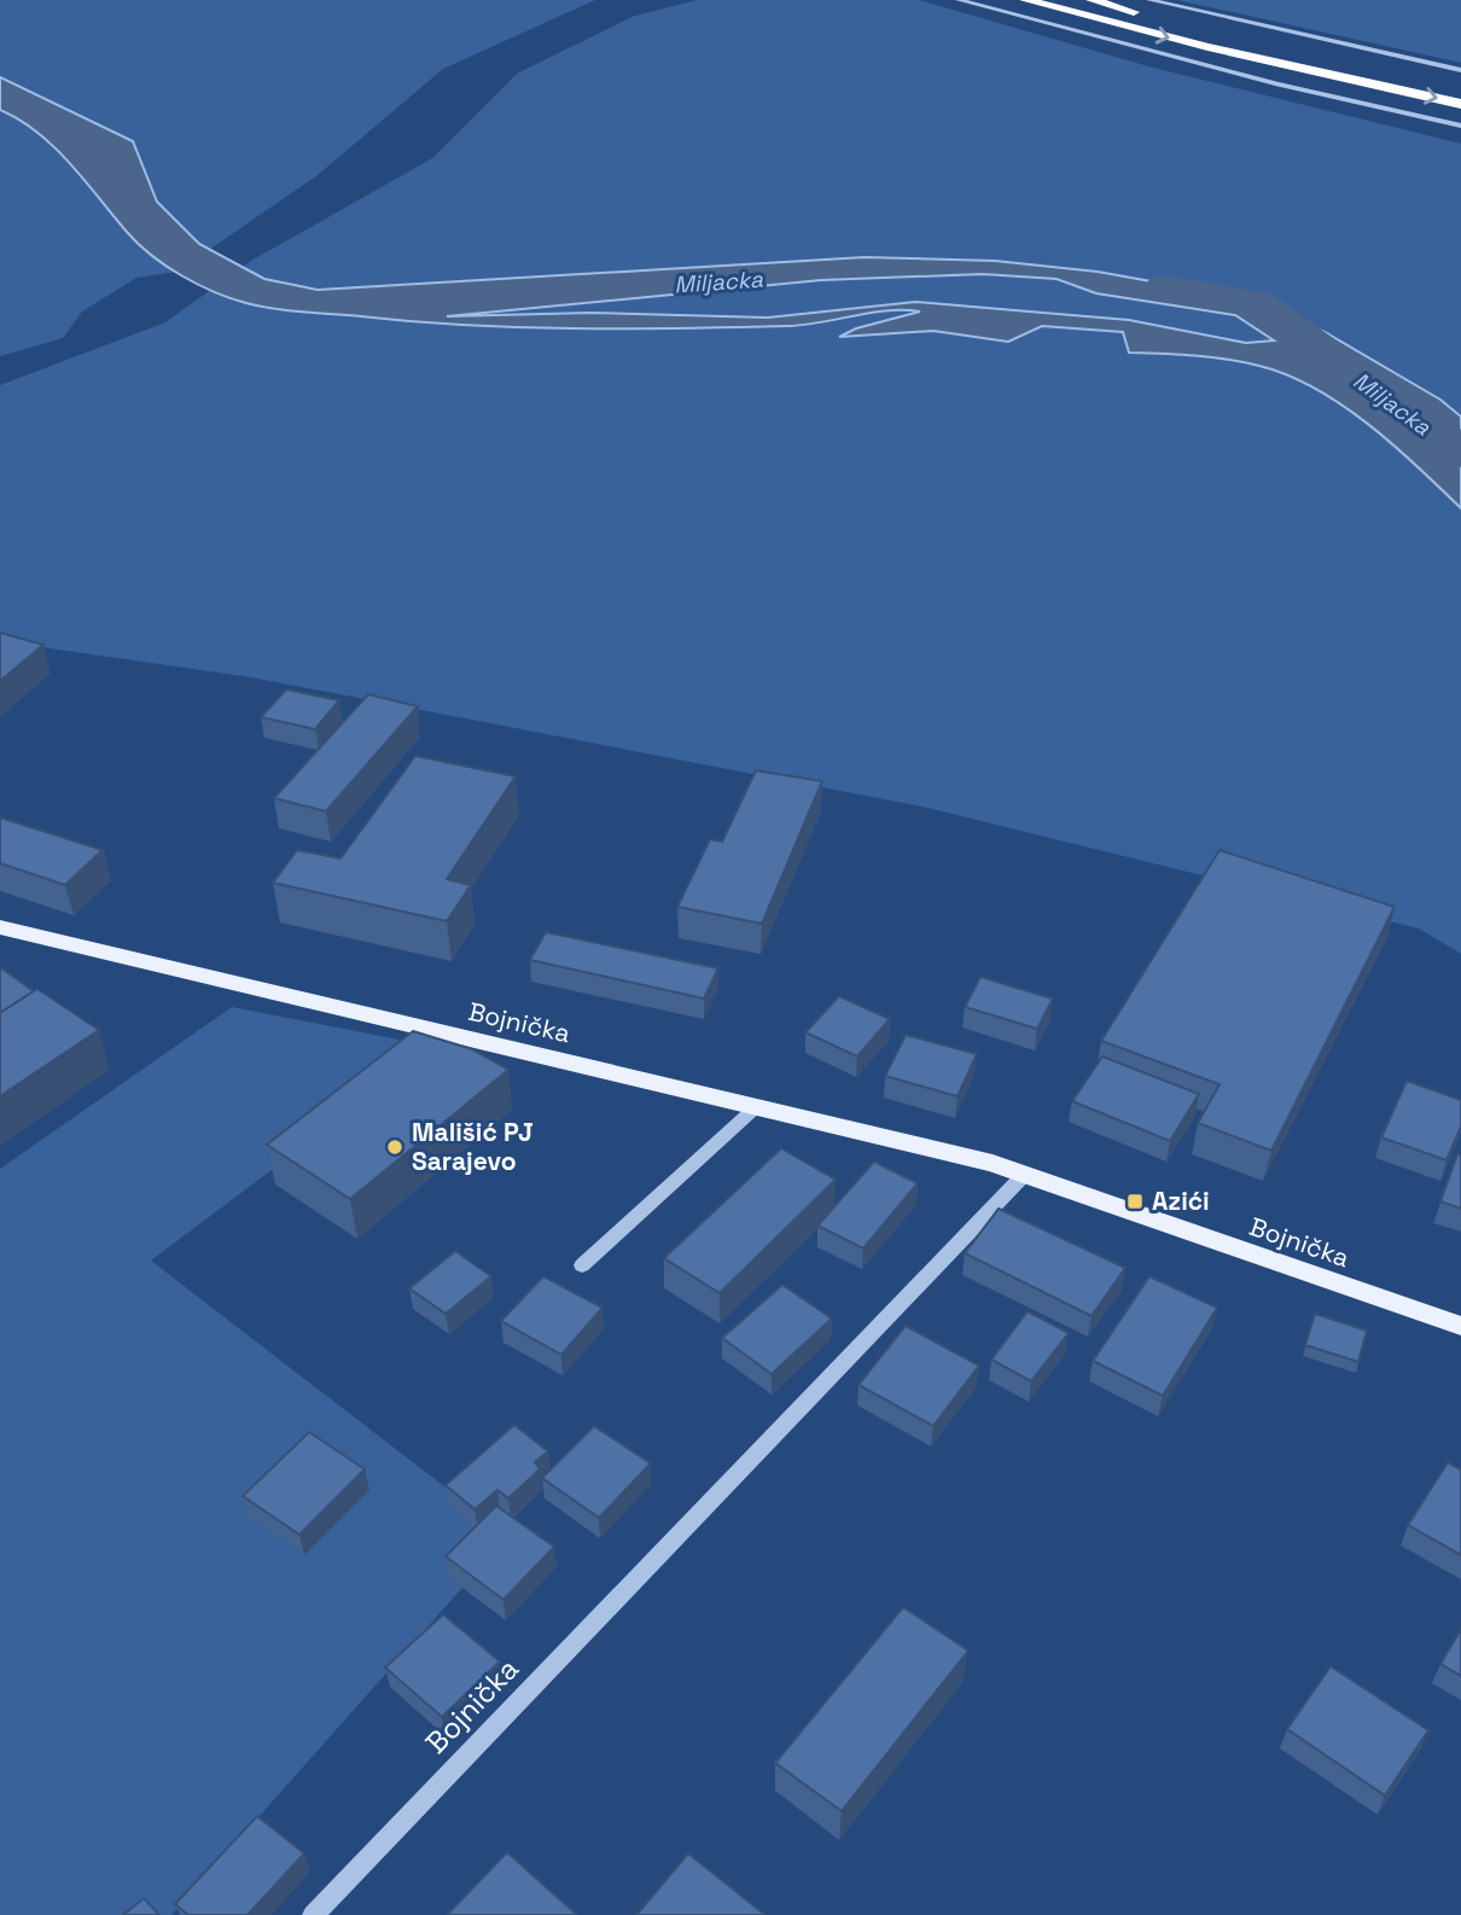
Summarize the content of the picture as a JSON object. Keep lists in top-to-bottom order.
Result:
{
  "streets": {
    "main road": ["Bojnička"]
  },
  "water": ["Miljacka"],
  "places": {
    "other": ["Mališić PJ Sarajevo"],
    "transit": ["Azići"]
  }
}
